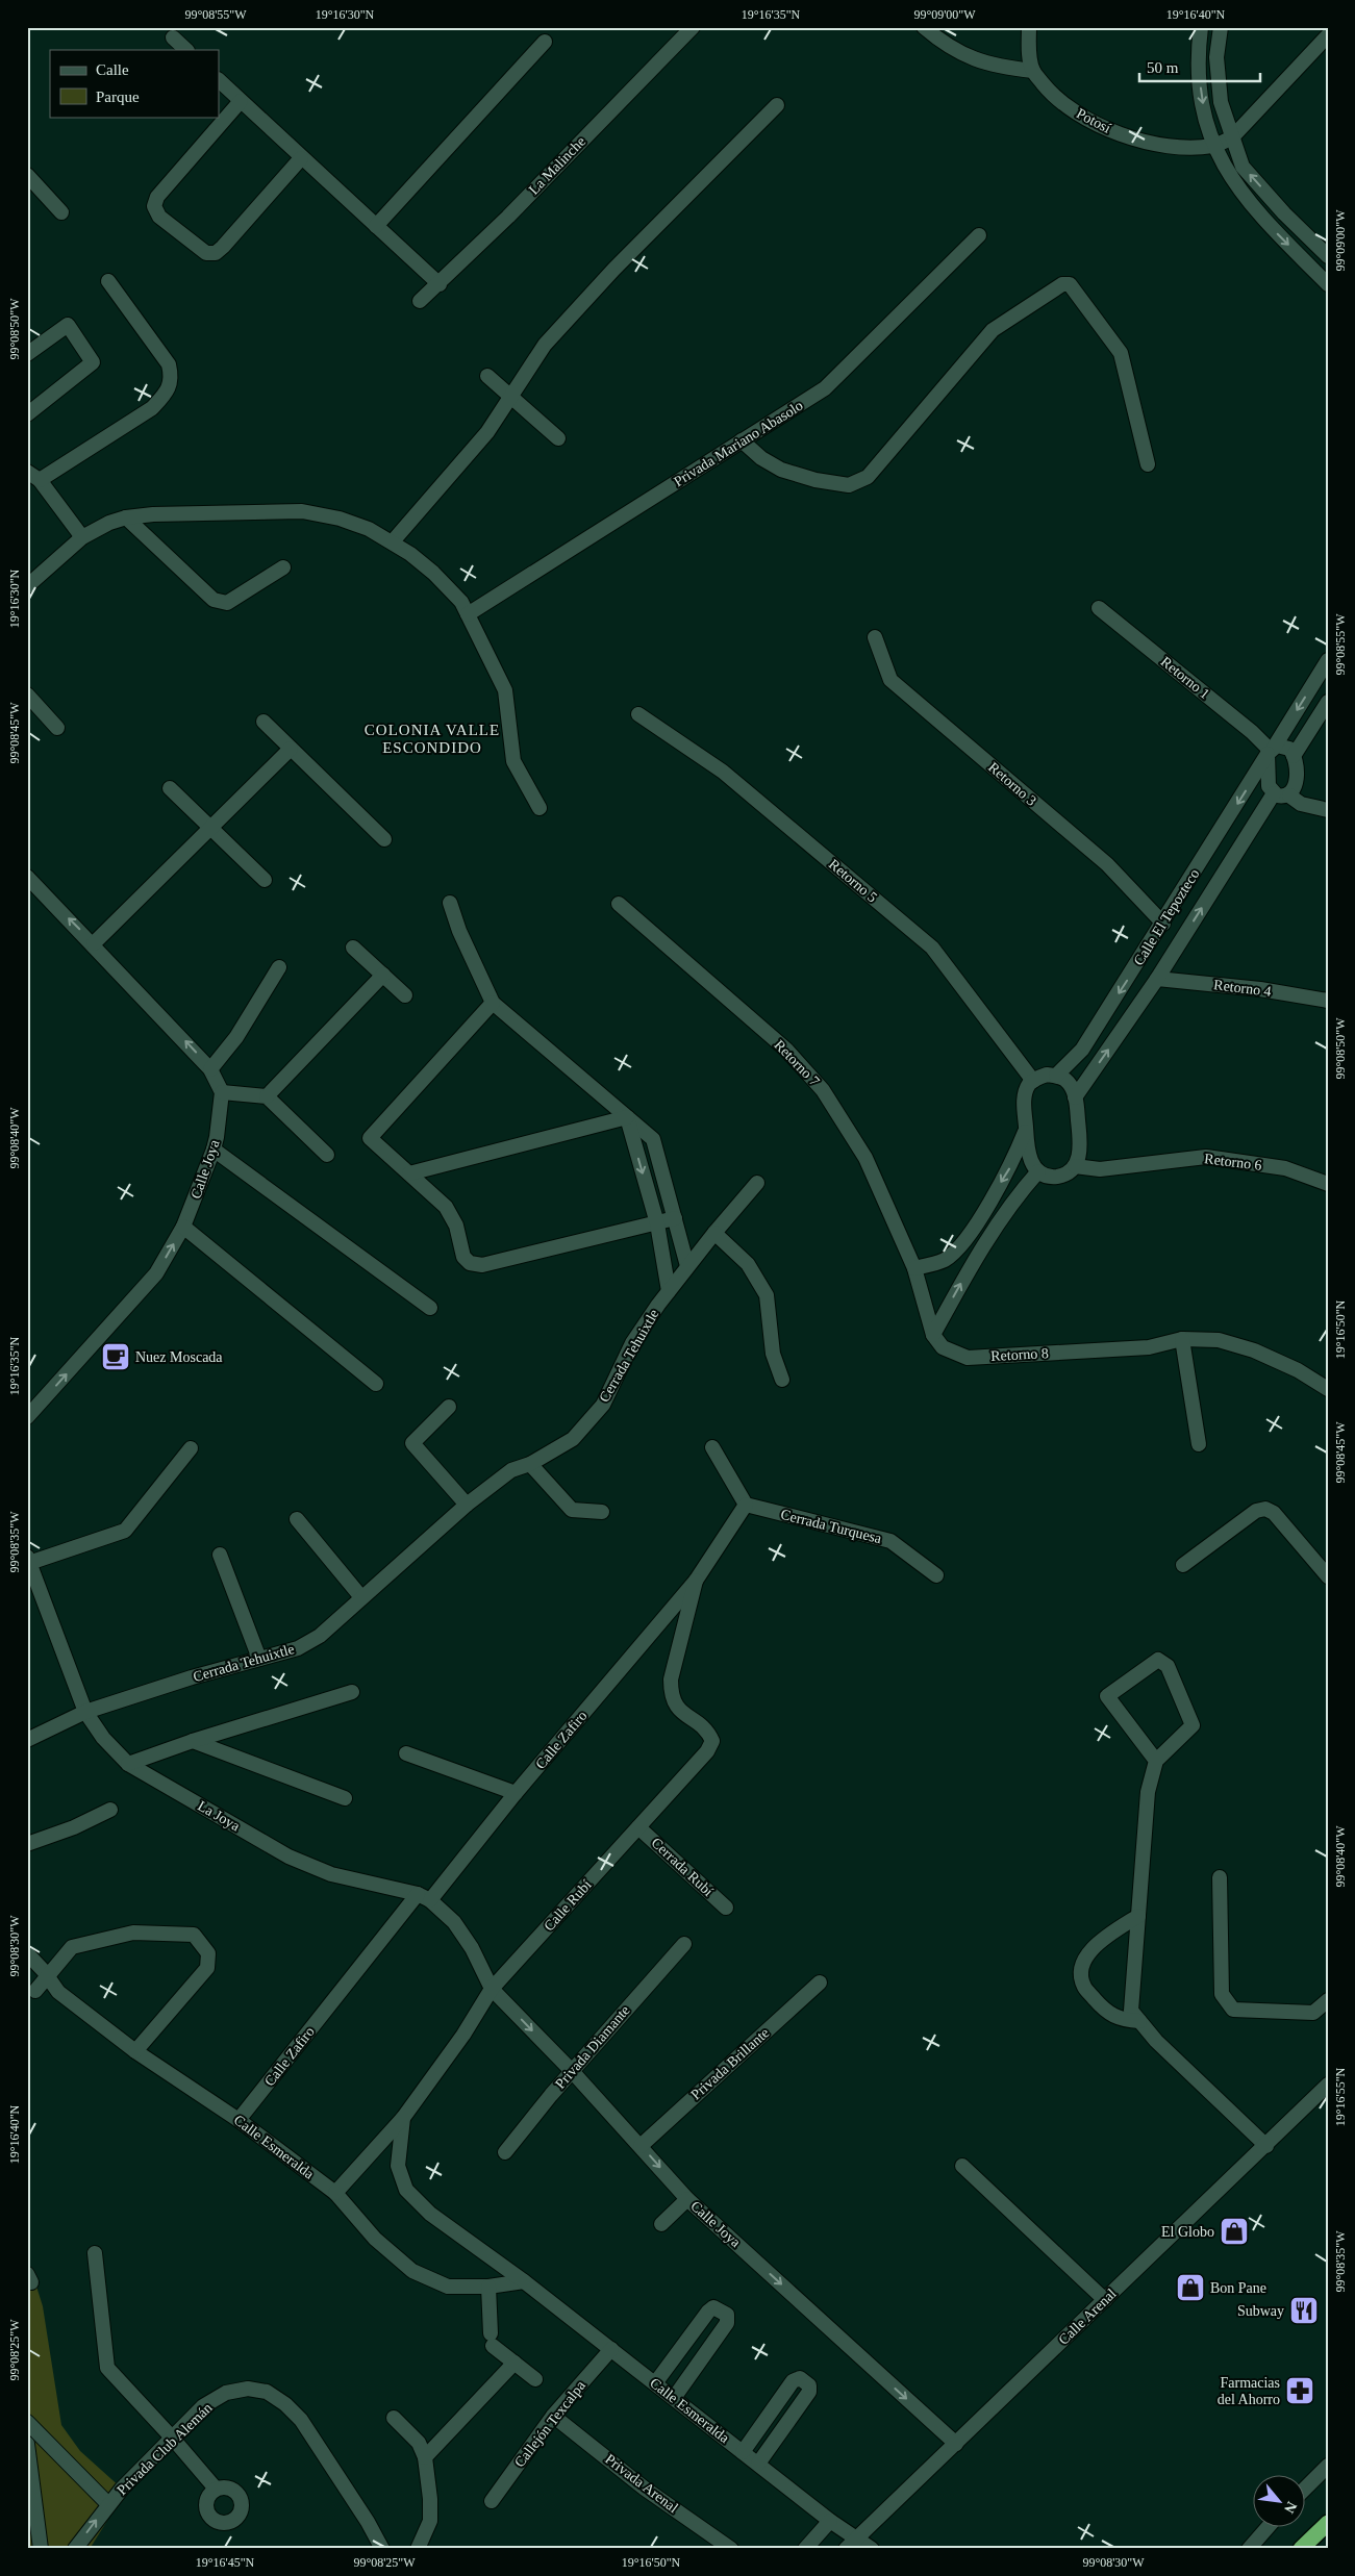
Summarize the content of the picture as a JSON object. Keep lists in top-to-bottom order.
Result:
{
  "streets": {
    "street": [
      "Potosí",
      "La Malinche",
      "Privada Mariano Abasolo",
      "Retorno 1",
      "Retorno 3",
      "Retorno 5",
      "Calle El Tepozteco",
      "Retorno 4",
      "Retorno 7",
      "Retorno 6",
      "Calle Joya",
      "Retorno 8",
      "Cerrada Tehuixtle",
      "Cerrada Turquesa",
      "Calle Zafiro",
      "La Joya",
      "Cerrada Rubí",
      "Calle Rubí",
      "Privada Diamante",
      "Privada Brillante",
      "Calle Esmeralda",
      "Calle Arenal",
      "Callejón Texcalpa",
      "Privada Club Alemán",
      "Privada Arenal"
    ]
  },
  "crossings": [
    ["Retorno 1", "Calle El Tepozteco"],
    ["Retorno 3", "Calle El Tepozteco"],
    ["Calle El Tepozteco", "Retorno 4"],
    ["Calle Joya", "La Joya"],
    ["Calle Joya", "Calle Rubí"],
    ["Calle Joya", "Privada Diamante"],
    ["Calle Joya", "Privada Brillante"],
    ["Calle Joya", "Calle Arenal"],
    ["Cerrada Tehuixtle", "La Joya"],
    ["Calle Zafiro", "La Joya"],
    ["Calle Zafiro", "Calle Rubí"],
    ["Calle Zafiro", "Calle Esmeralda"],
    ["La Joya", "Calle Rubí"],
    ["Cerrada Rubí", "Calle Rubí"],
    ["Calle Rubí", "Calle Esmeralda"],
    ["Calle Esmeralda", "Calle Arenal"],
    ["Calle Esmeralda", "Callejón Texcalpa"],
    ["Callejón Texcalpa", "Privada Arenal"]
  ],
  "districts": ["COLONIA VALLE ESCONDIDO"],
  "places": {
    "cafe": ["Nuez Moscada"],
    "shop": ["El Globo", "Bon Pane"],
    "restaurant": ["Subway"],
    "pharmacy": ["Farmacias del Ahorro"]
  },
  "legend": ["Calle", "Parque"],
  "scale_bar": "50 m",
  "north": "bottom right",
  "coordinates": [
    "99°08'55\"W",
    "19°16'30\"N",
    "19°16'35\"N",
    "99°09'00\"W",
    "19°16'40\"N",
    "99°08'50\"W",
    "99°08'45\"W",
    "99°08'40\"W",
    "19°16'50\"N",
    "99°08'35\"W",
    "99°08'30\"W",
    "19°16'55\"N",
    "99°08'25\"W",
    "19°16'45\"N"
  ]
}
